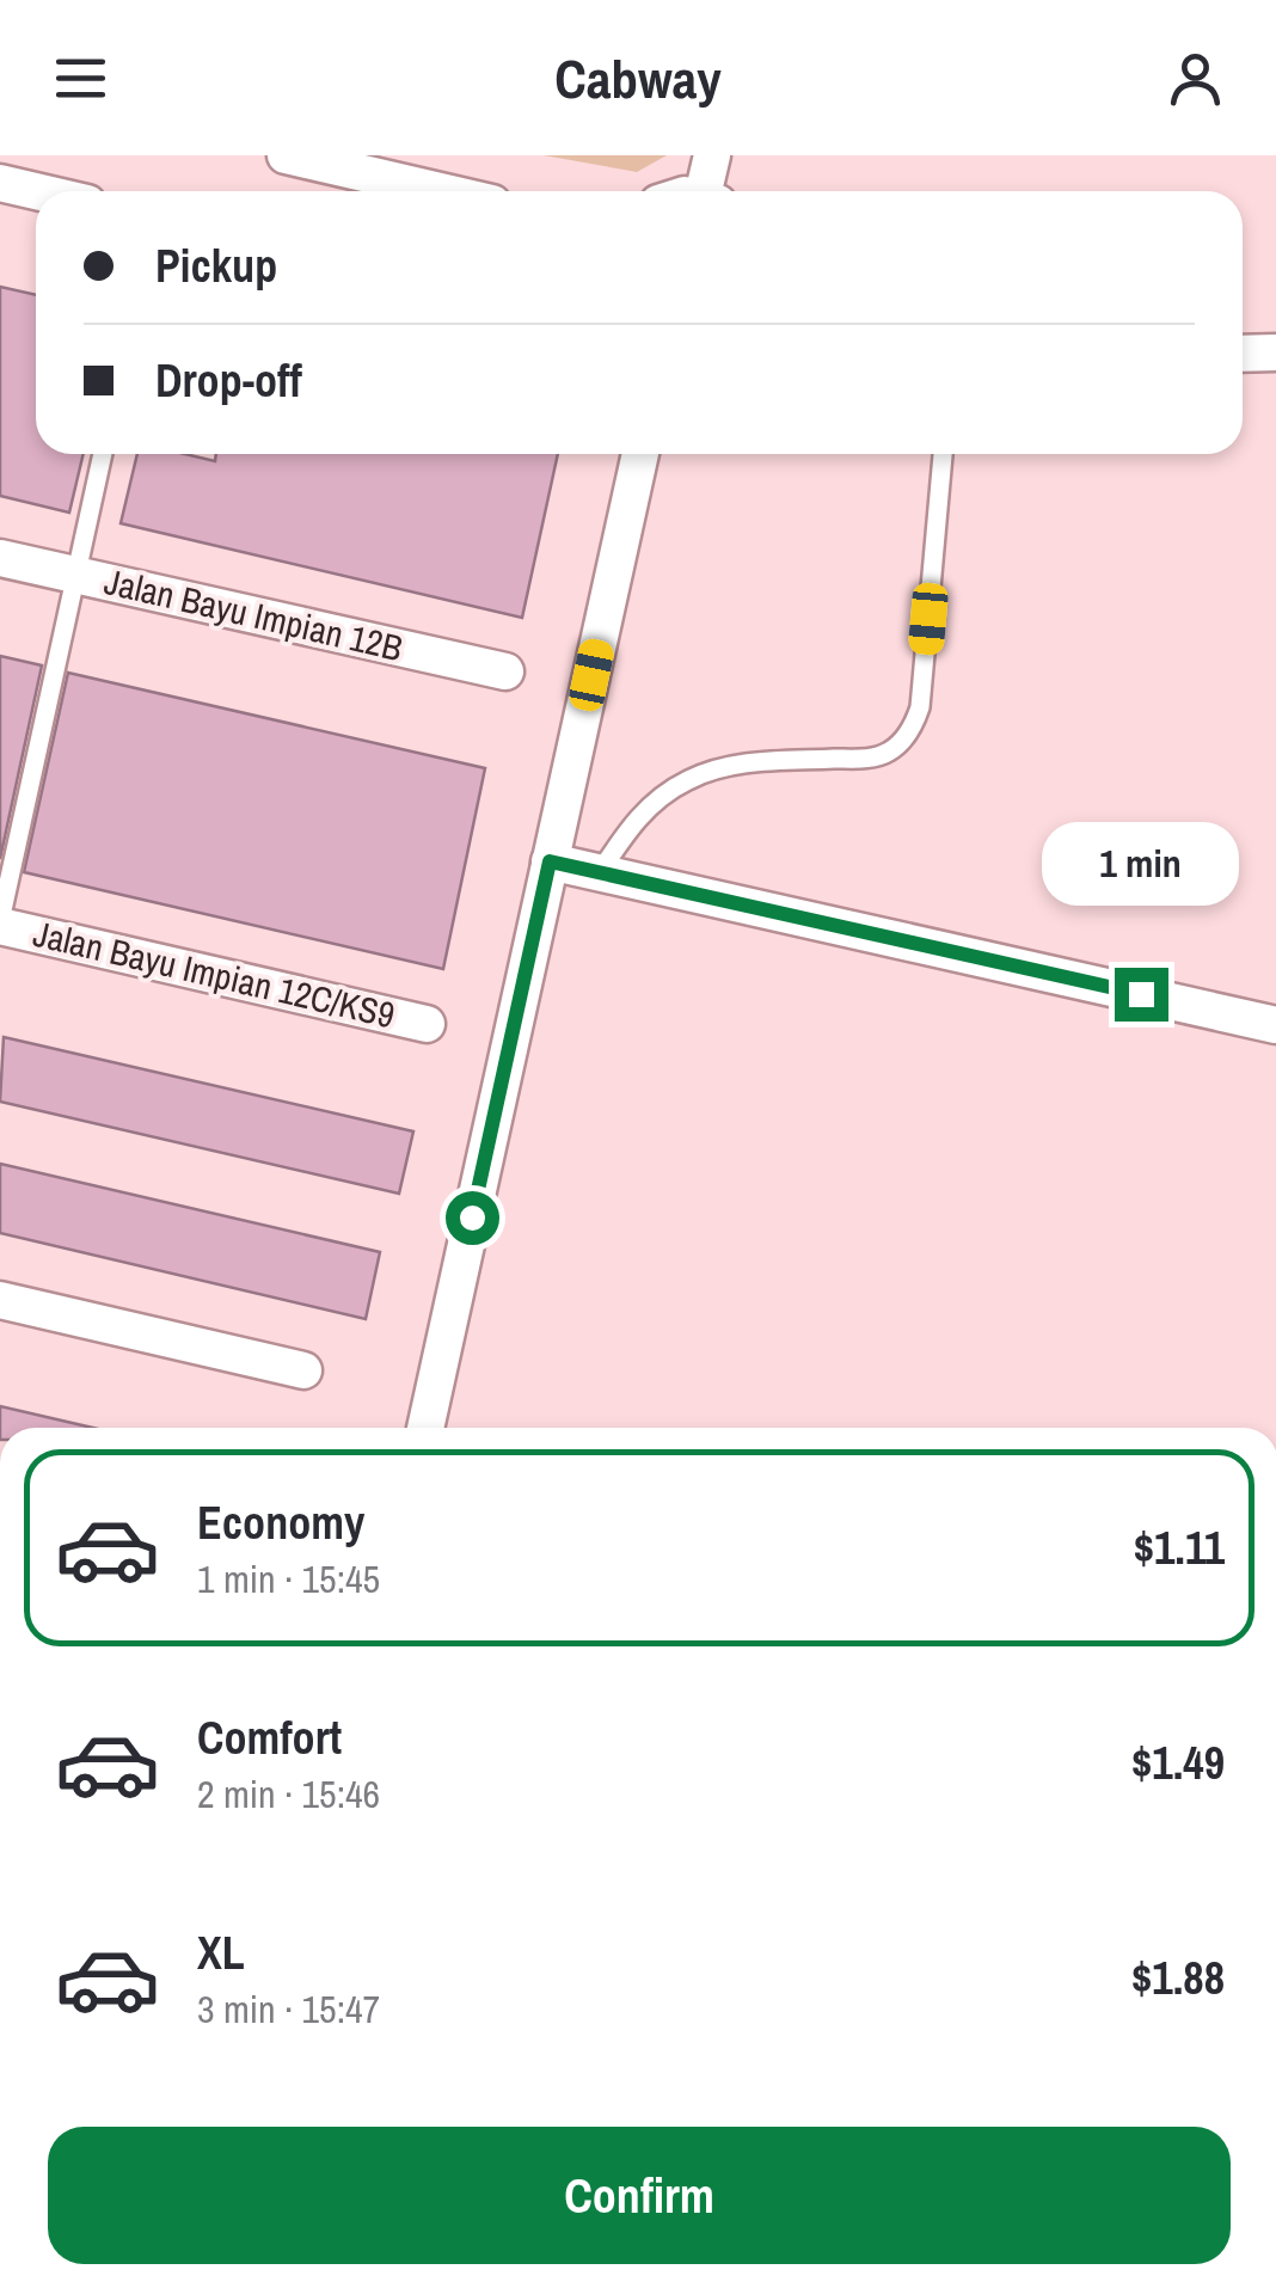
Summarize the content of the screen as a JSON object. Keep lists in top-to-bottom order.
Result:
{
  "streets": {
    "street": ["Jalan Bayu Impian 12B", "Jalan Bayu Impian 12C/KS9"]
  },
  "page": {
    "header": "Cabway",
    "banner": ["Pickup", "Drop-off"],
    "bubble": "1 min",
    "list": [
      {
        "name": "Economy",
        "note": "1 min · 15:45",
        "value": "$1.11"
      },
      {
        "name": "Comfort",
        "note": "2 min · 15:46",
        "value": "$1.49"
      },
      {
        "name": "XL",
        "note": "3 min · 15:47",
        "value": "$1.88"
      }
    ],
    "buttons": "Confirm"
  }
}
